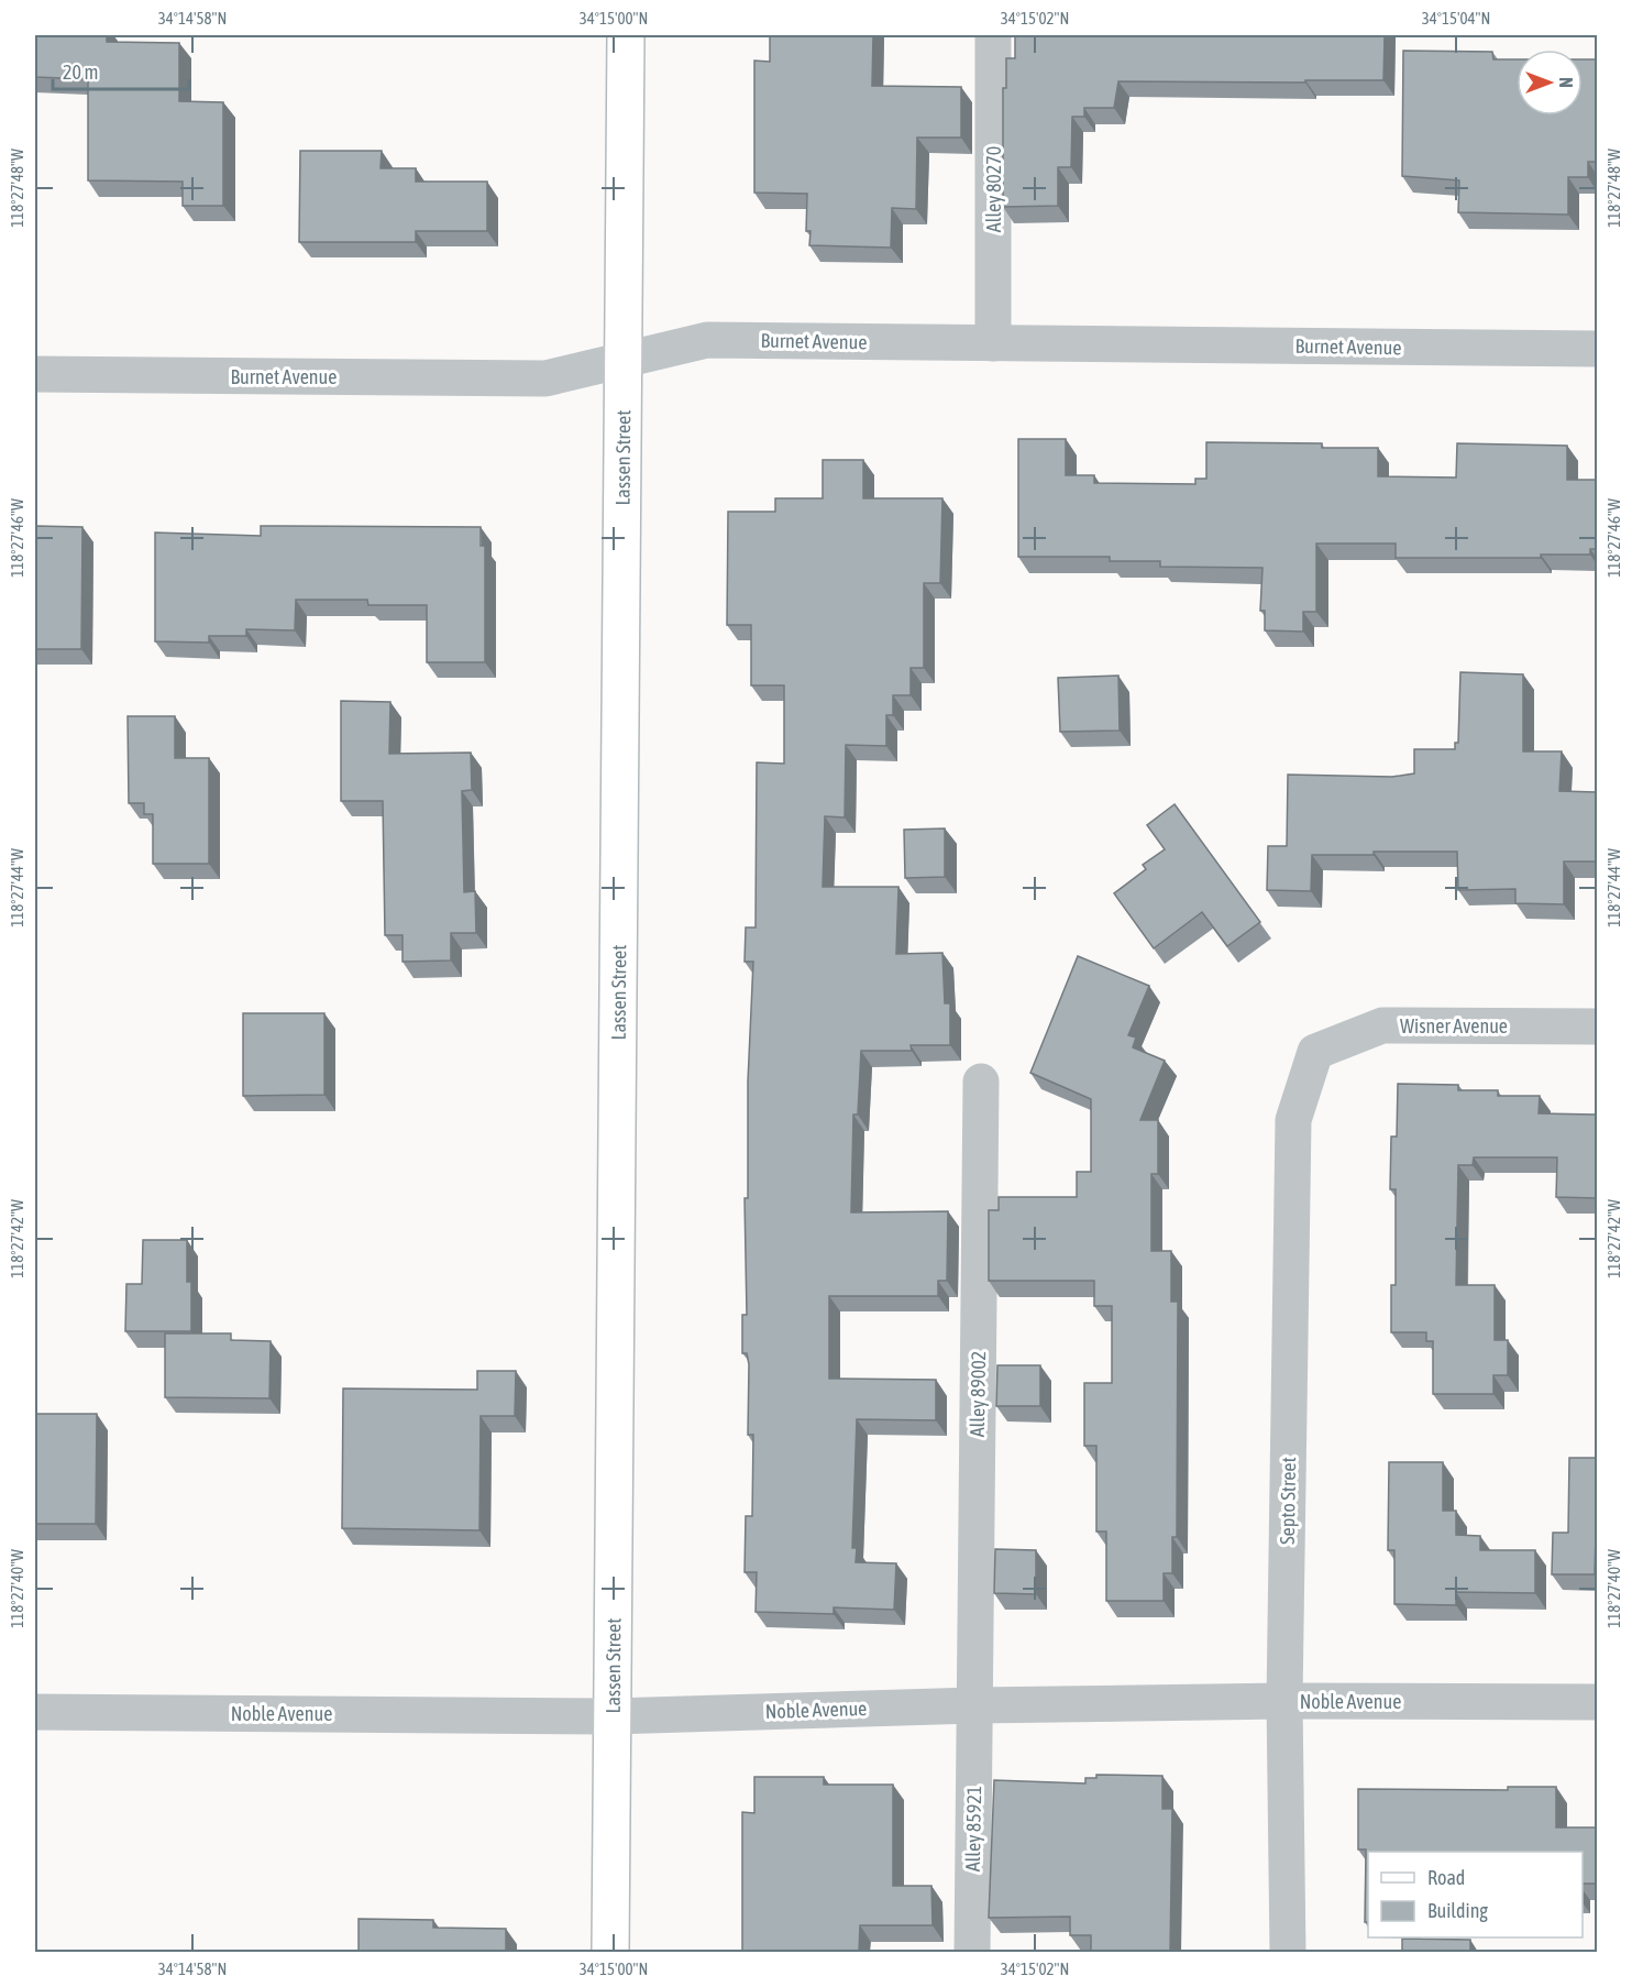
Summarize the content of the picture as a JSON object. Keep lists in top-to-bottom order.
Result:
{
  "streets": {
    "main road": ["Lassen Street"],
    "street": [
      "Alley 80270",
      "Burnet Avenue",
      "Wisner Avenue",
      "Alley 89002",
      "Septo Street",
      "Noble Avenue",
      "Alley 85921"
    ]
  },
  "crossings": [
    ["Alley 80270", "Burnet Avenue"],
    ["Burnet Avenue", "Lassen Street"],
    ["Lassen Street", "Noble Avenue"],
    ["Wisner Avenue", "Septo Street"],
    ["Alley 89002", "Noble Avenue"],
    ["Alley 89002", "Alley 85921"],
    ["Septo Street", "Noble Avenue"],
    ["Noble Avenue", "Alley 85921"]
  ],
  "legend": ["Road", "Building"],
  "scale_bar": "20 m",
  "north": "right",
  "coordinates": [
    "34°14'58\"N",
    "34°15'00\"N",
    "34°15'02\"N",
    "34°15'04\"N",
    "118°27'48\"W",
    "118°27'46\"W",
    "118°27'44\"W",
    "118°27'42\"W",
    "118°27'40\"W"
  ]
}
